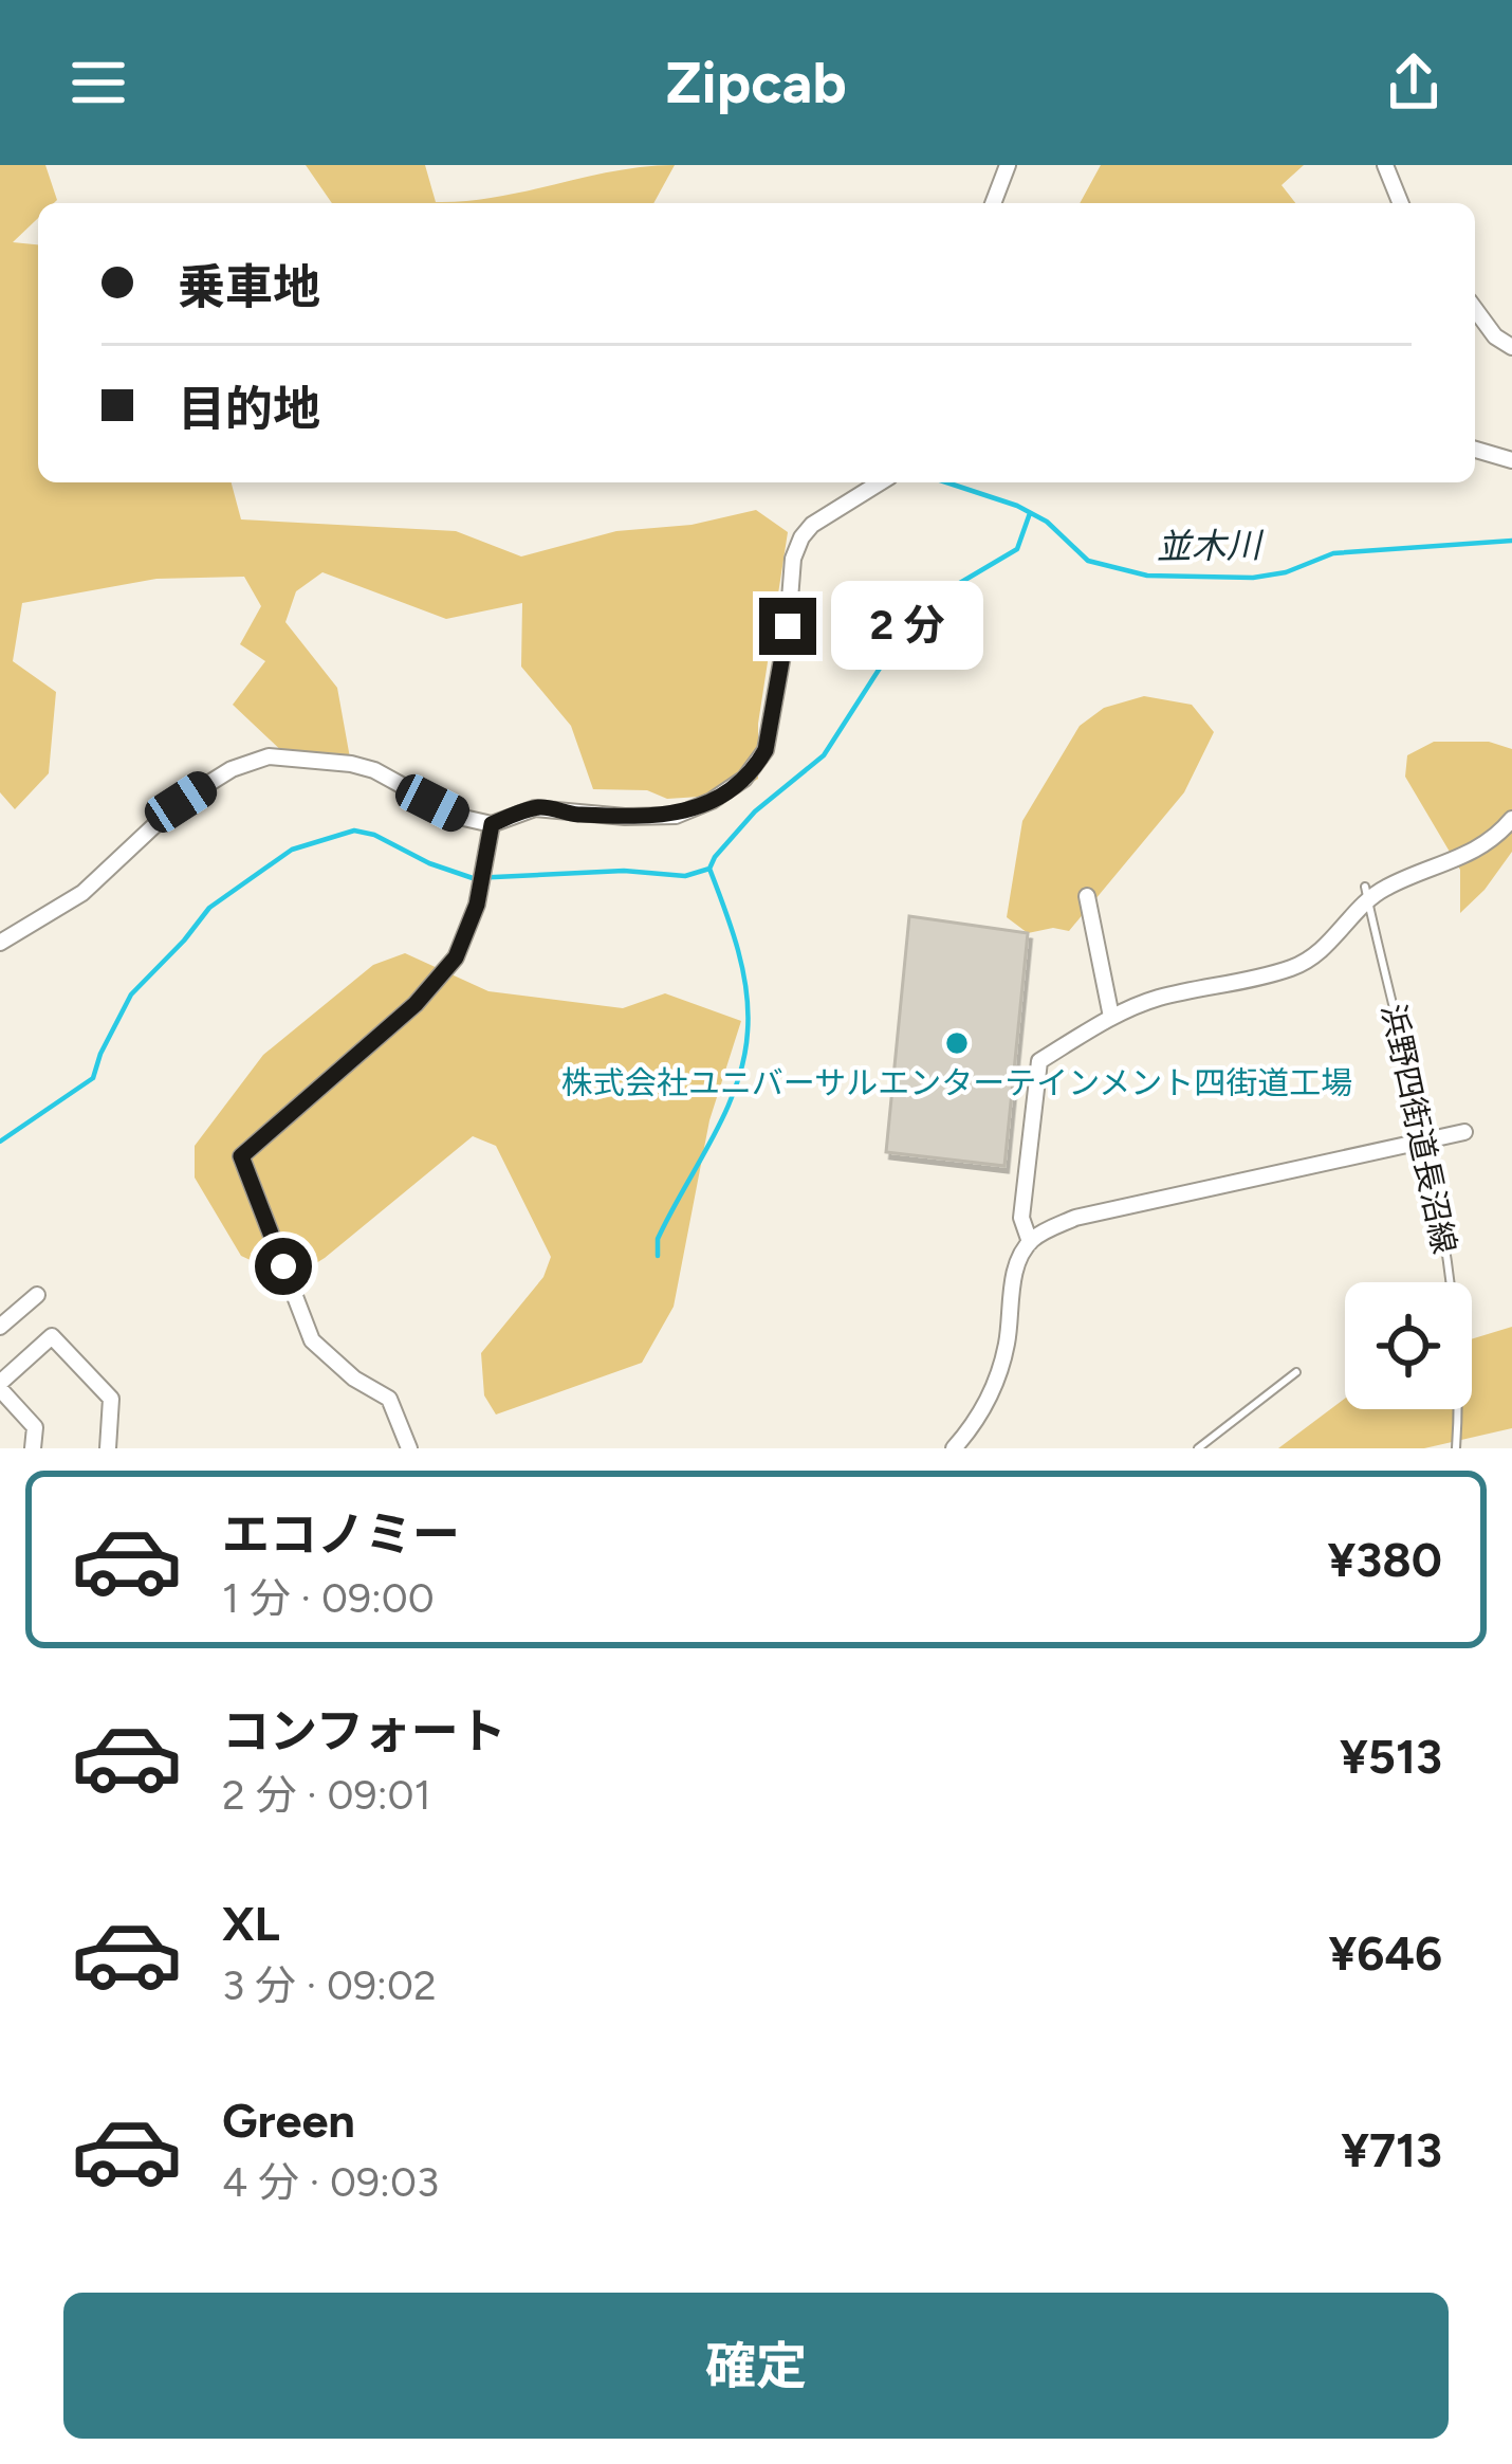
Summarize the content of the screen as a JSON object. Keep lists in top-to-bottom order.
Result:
{
  "streets": {
    "lane": ["浜野四街道長沼線"]
  },
  "water": ["並木川"],
  "places": ["株式会社ユニバーサルエンターテインメント四街道工場"],
  "page": {
    "header": "Zipcab",
    "banner": ["乗車地", "目的地"],
    "bubble": "2 分",
    "list": [
      {
        "name": "エコノミー",
        "note": "1 分 · 09:00",
        "value": "¥380"
      },
      {
        "name": "コンフォート",
        "note": "2 分 · 09:01",
        "value": "¥513"
      },
      {
        "name": "XL",
        "note": "3 分 · 09:02",
        "value": "¥646"
      },
      {
        "name": "Green",
        "note": "4 分 · 09:03",
        "value": "¥713"
      }
    ],
    "buttons": "確定"
  }
}
